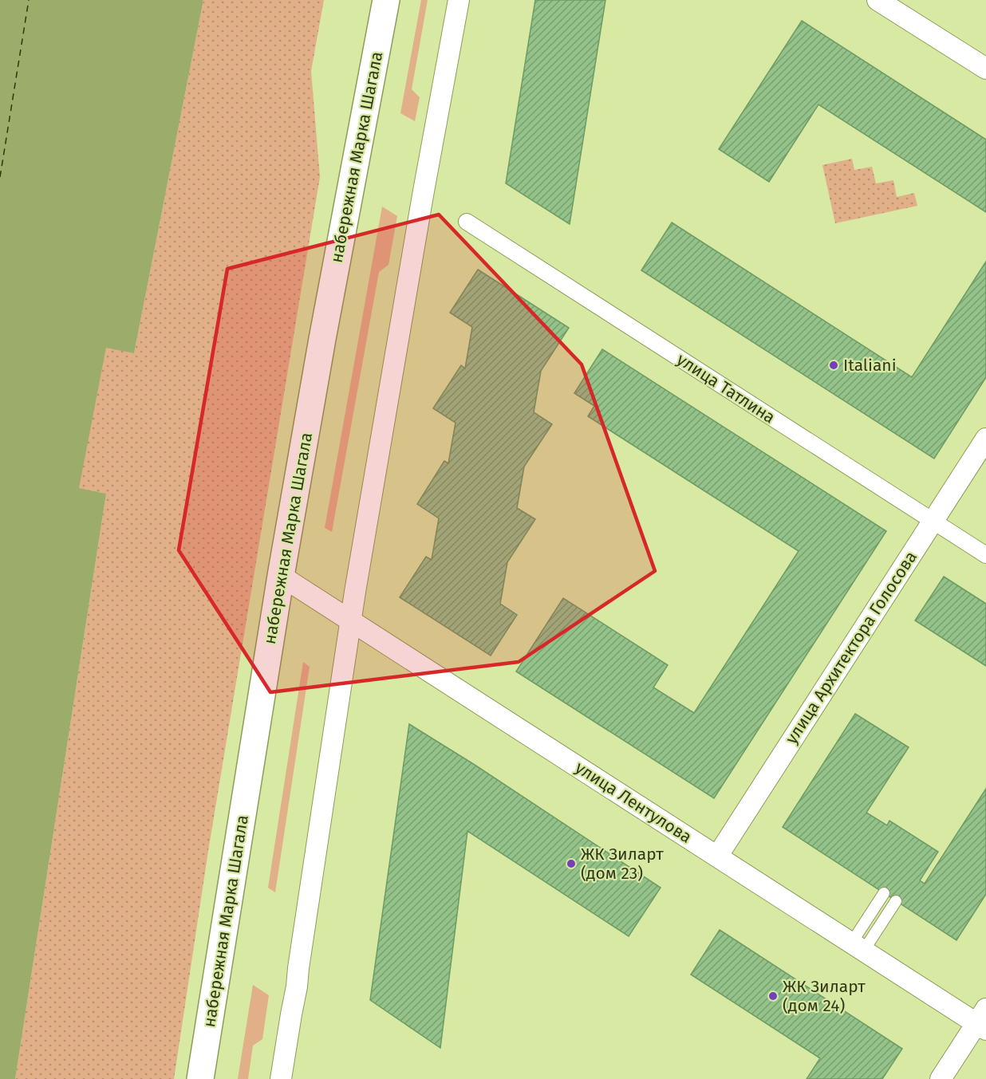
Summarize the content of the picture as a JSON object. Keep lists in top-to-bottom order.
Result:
{
  "streets": {
    "main road": ["набережная Марка Шагала"],
    "street": ["улица Татлина", "улица Архитектора Голосова", "улица Лентулова"]
  },
  "crossings": [
    ["набережная Марка Шагала", "улица Лентулова"],
    ["улица Татлина", "улица Архитектора Голосова"],
    ["улица Архитектора Голосова", "улица Лентулова"]
  ],
  "places": ["Italiani", "ЖК Зиларт (дом 23)", "ЖК Зиларт (дом 24)"]
}
